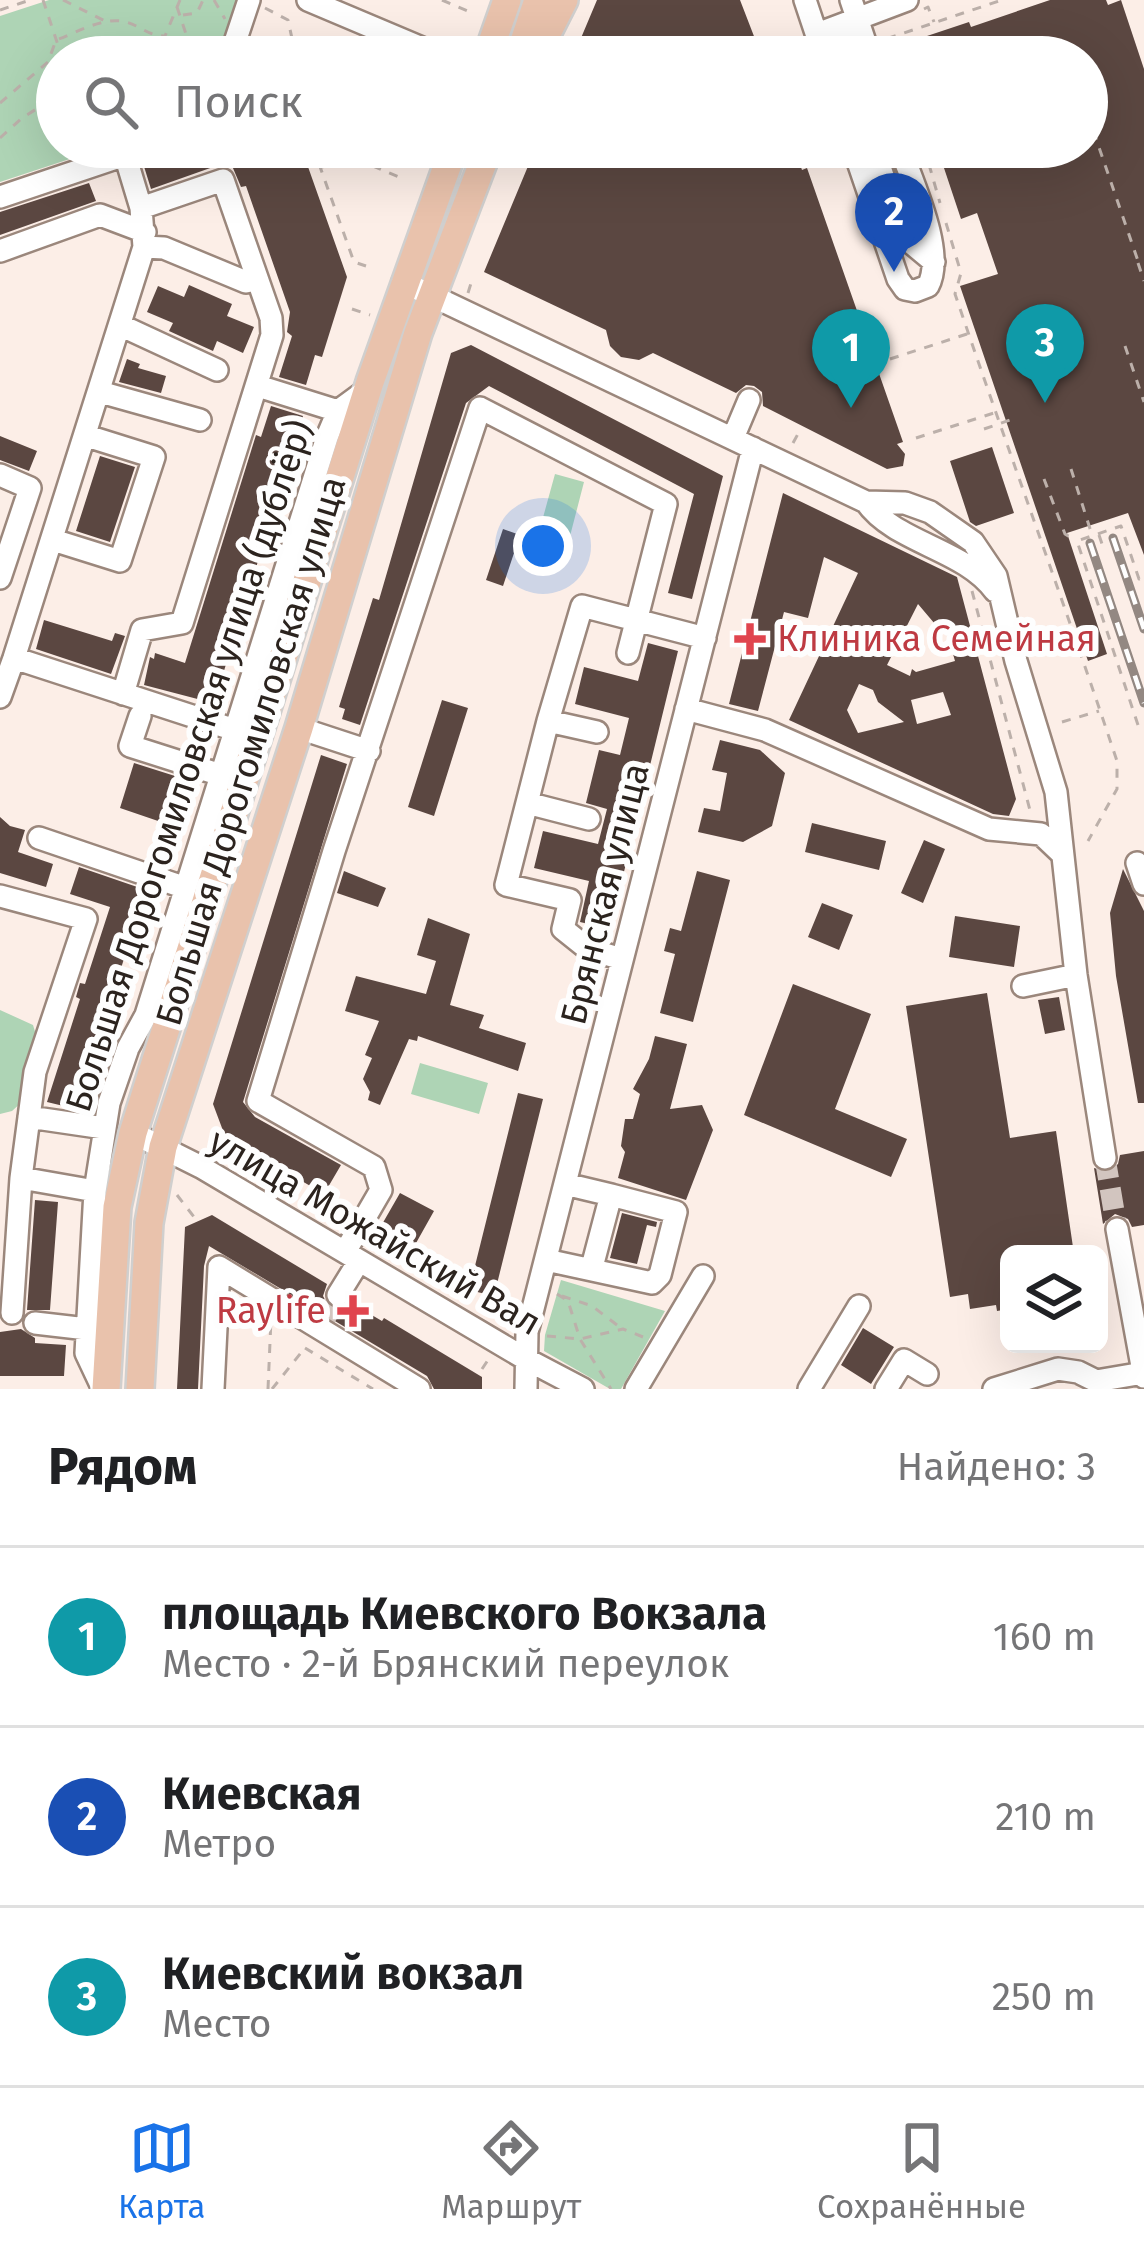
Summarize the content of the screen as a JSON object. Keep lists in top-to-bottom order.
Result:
{
  "streets": {
    "main road": ["Большая Дорогомиловская улица"],
    "street": ["Большая Дорогомиловская улица (дублёр)", "Брянская улица", "улица Можайский Вал"]
  },
  "crossings": [
    ["Большая Дорогомиловская улица", "Большая Дорогомиловская улица (дублёр)"],
    ["Большая Дорогомиловская улица", "улица Можайский Вал"],
    ["Брянская улица", "улица Можайский Вал"]
  ],
  "places": {
    "health": ["Клиника Семейная", "Raylife"]
  },
  "page": {
    "search": "Поиск",
    "pins": ["2", "3", "1"],
    "heading": ["Рядом", "Найдено: 3"],
    "list": [
      {
        "mark": "1",
        "name": "площадь Киевского Вокзала",
        "note": "Место · 2-й Брянский переулок",
        "value": "160 m"
      },
      {
        "mark": "2",
        "name": "Киевская",
        "note": "Метро",
        "value": "210 m"
      },
      {
        "mark": "3",
        "name": "Киевский вокзал",
        "note": "Место",
        "value": "250 m"
      }
    ],
    "nav": ["Карта", "Маршрут", "Сохранённые"]
  }
}
